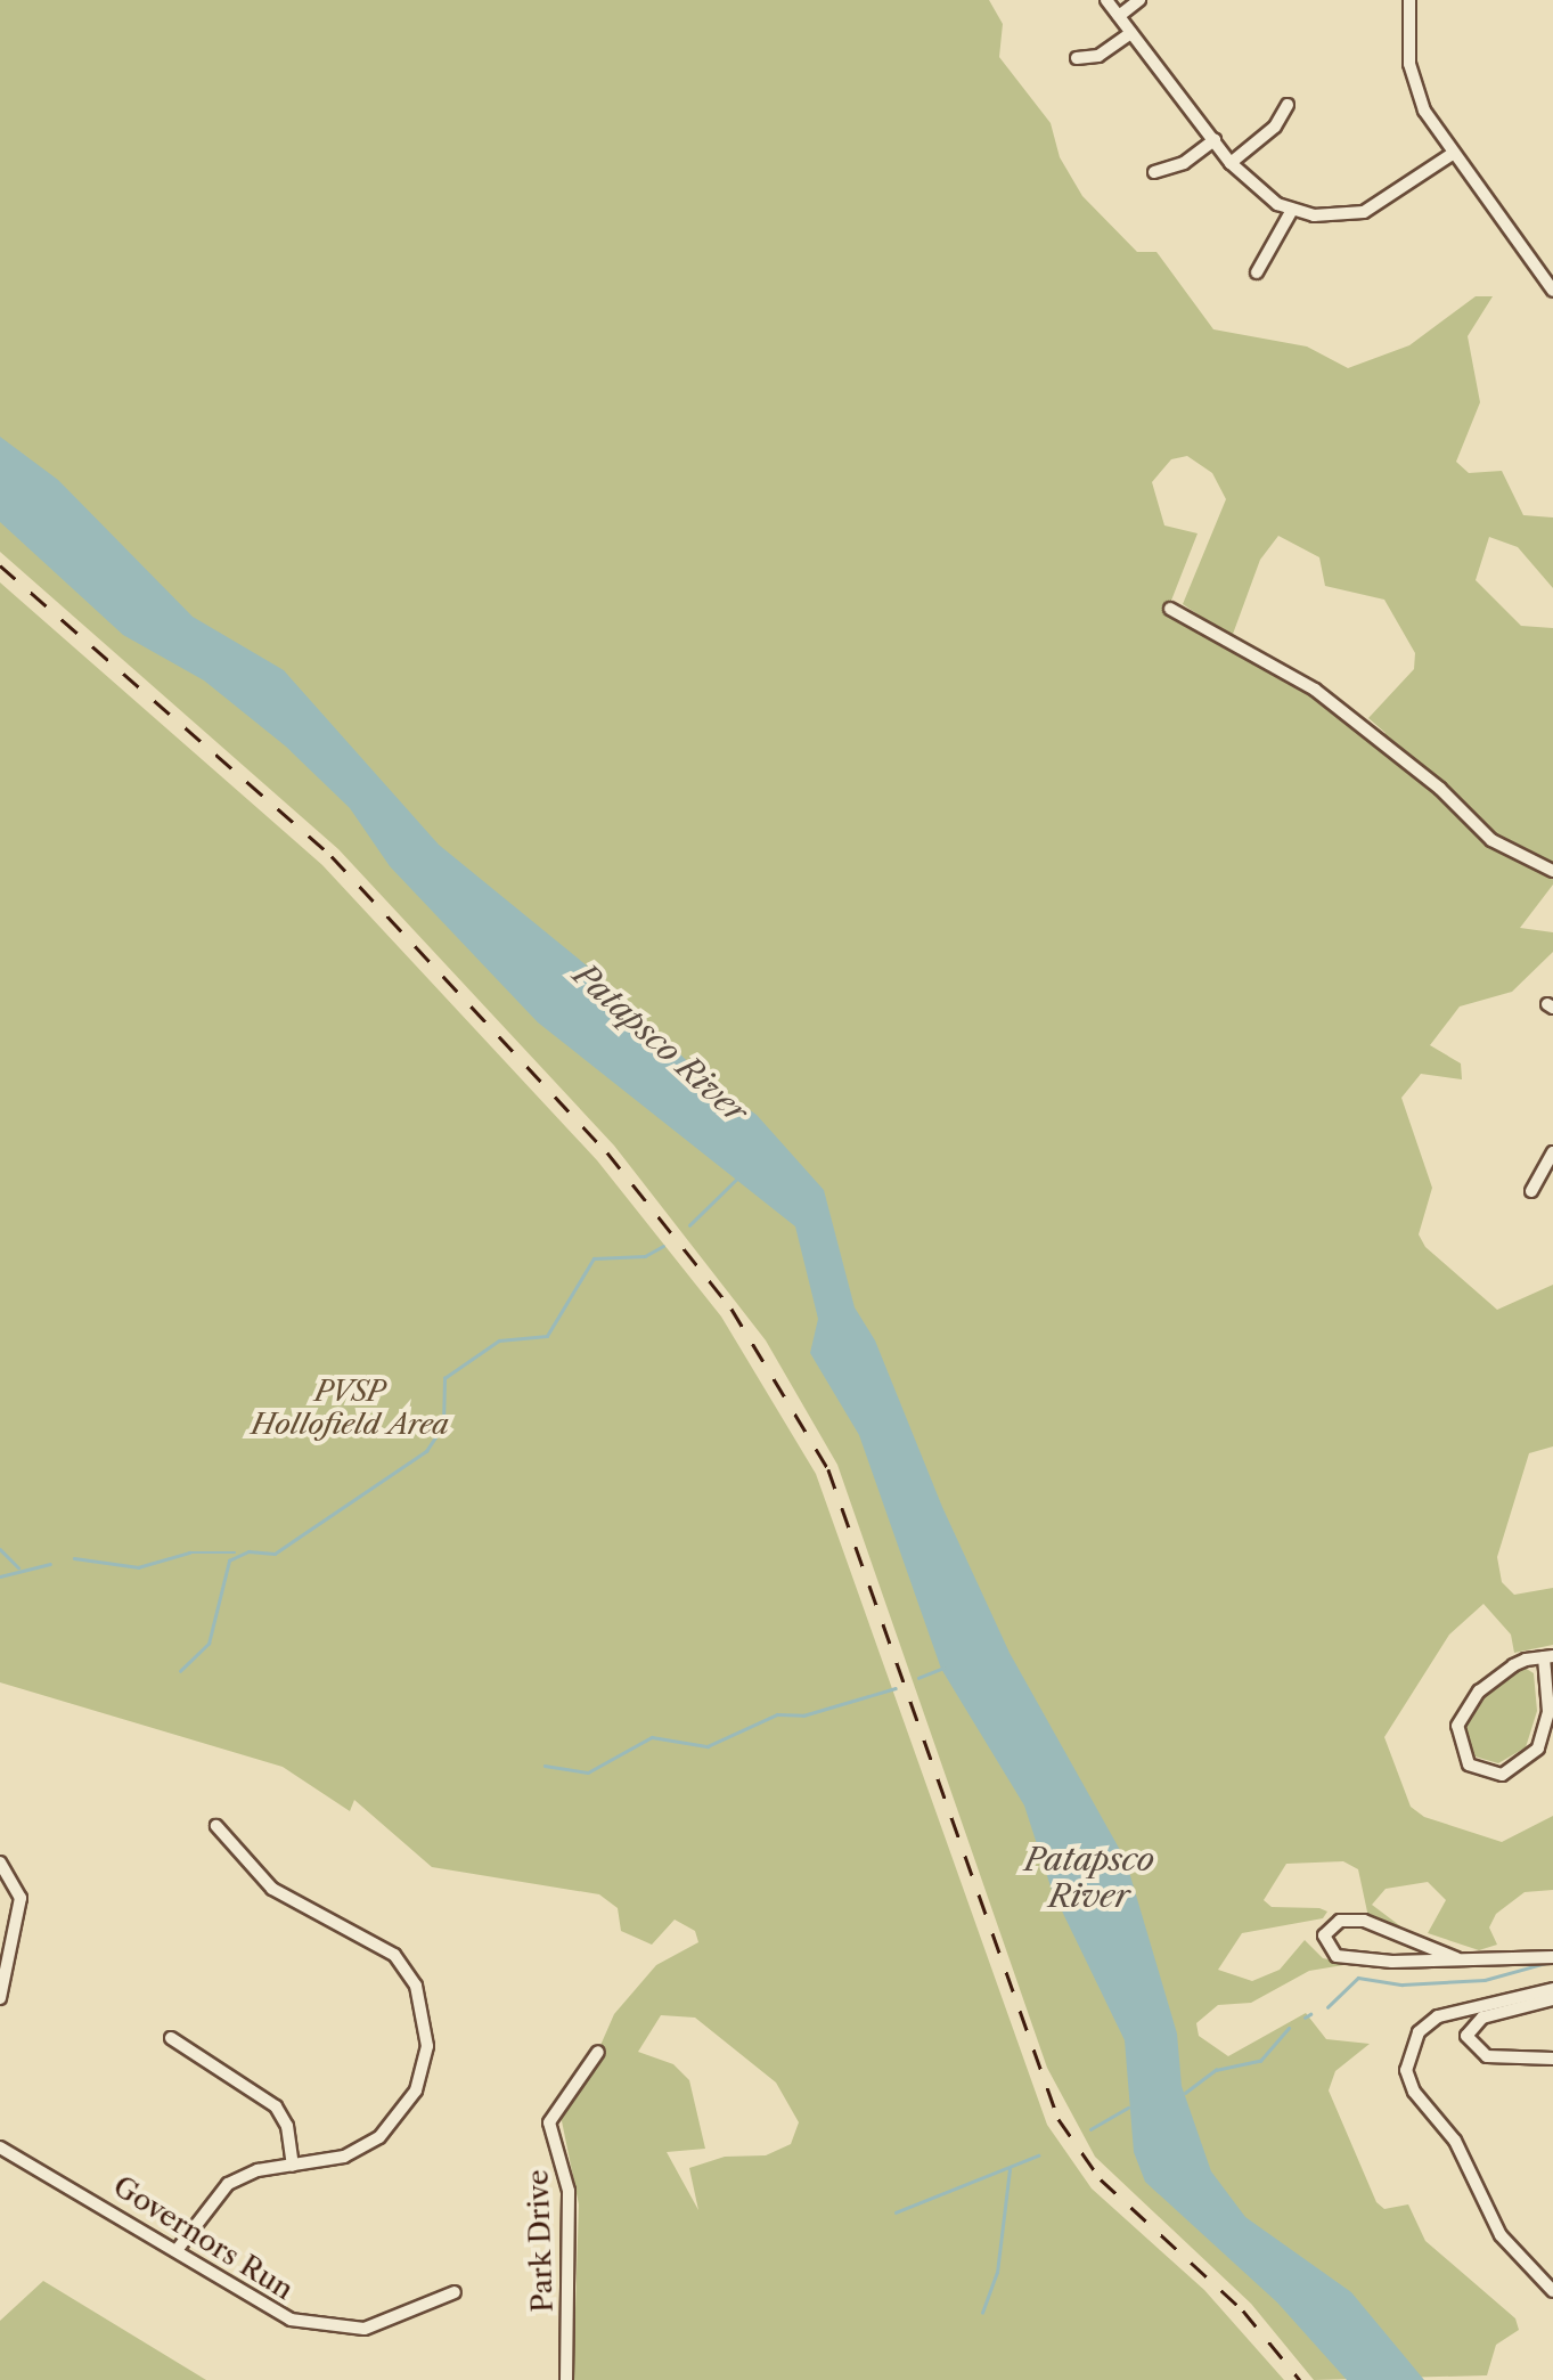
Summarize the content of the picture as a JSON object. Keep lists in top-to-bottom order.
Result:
{
  "streets": {
    "street": ["Governors Run", "Park Drive"]
  },
  "water": ["Patapsco River"],
  "parks": ["PVSP Hollofield Area"]
}
